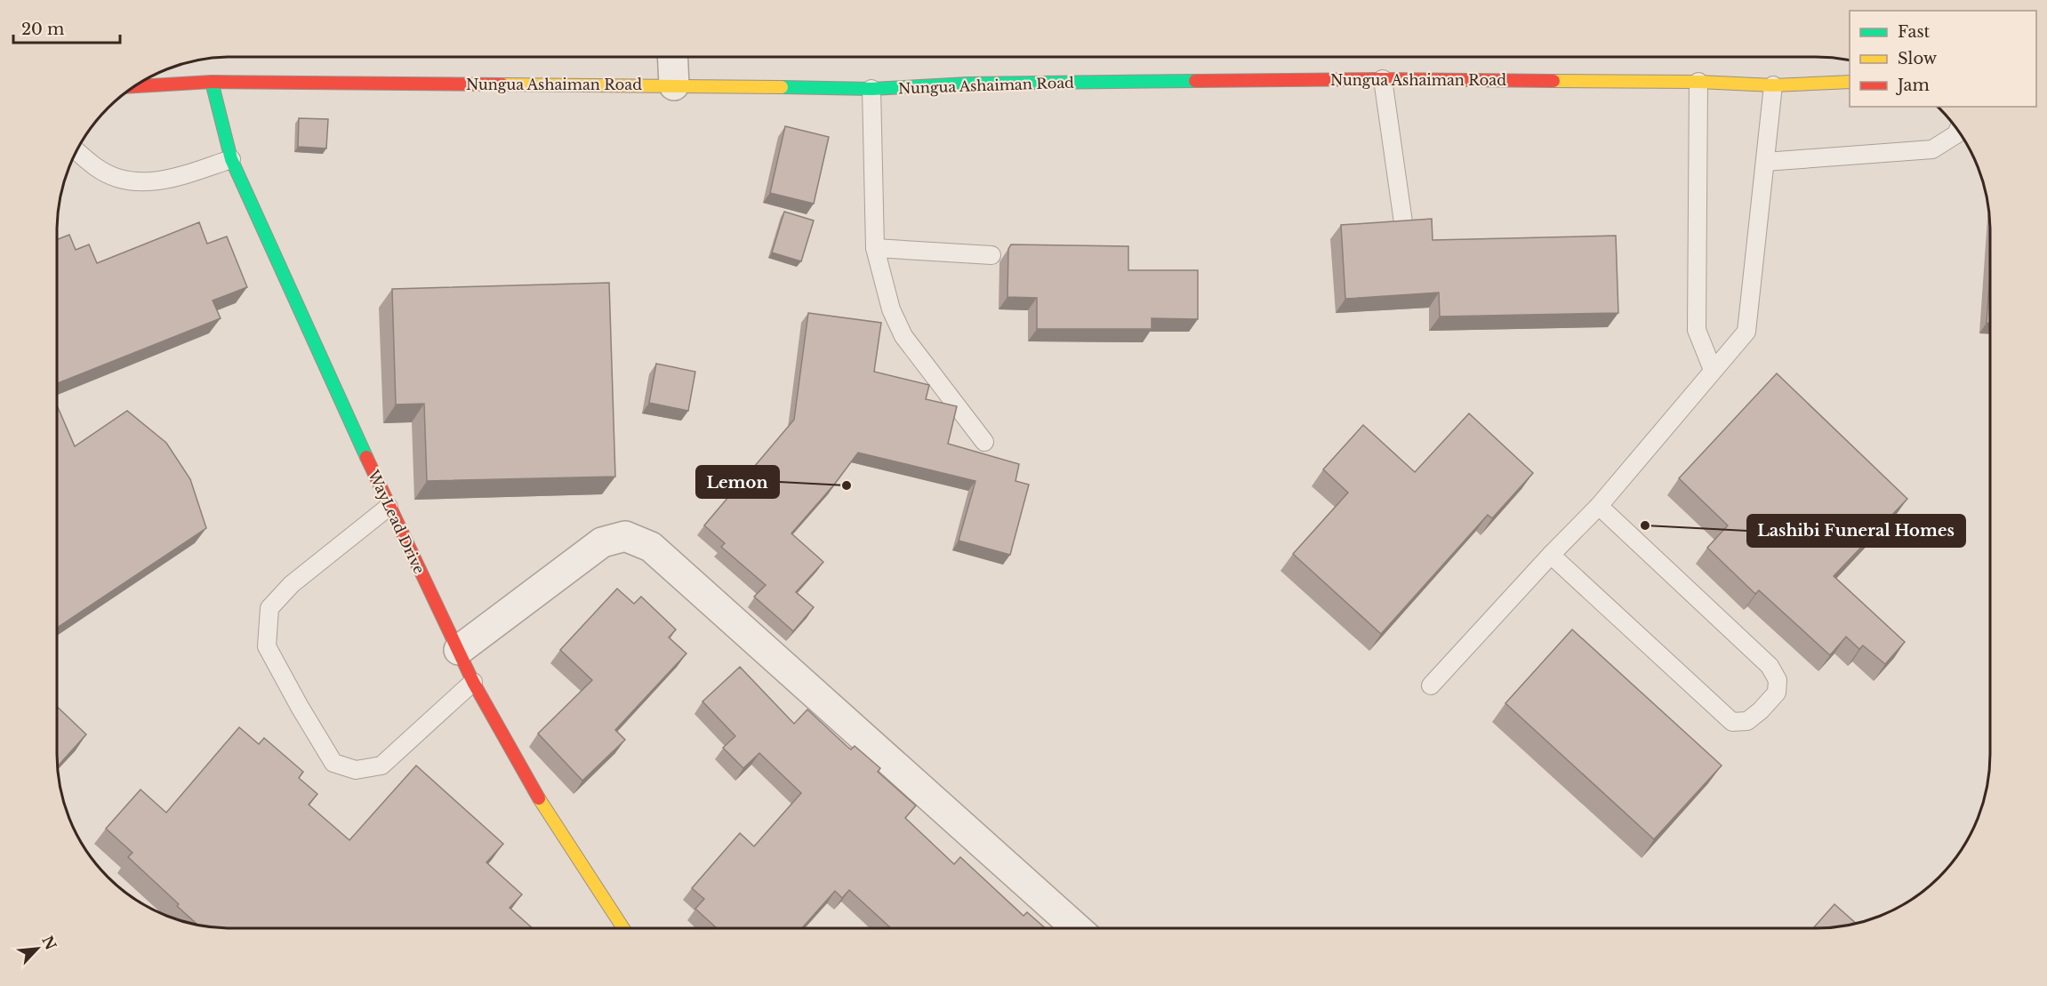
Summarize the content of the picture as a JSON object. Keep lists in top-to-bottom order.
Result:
{
  "streets": {
    "main road": ["Nungua Ashaiman Road", "WayLead Drive"]
  },
  "crossings": [
    ["Nungua Ashaiman Road", "WayLead Drive"]
  ],
  "places": ["Lemon", "Lashibi Funeral Homes"],
  "legend": ["Fast", "Slow", "Jam"],
  "scale_bar": "20 m",
  "north": "top right"
}
